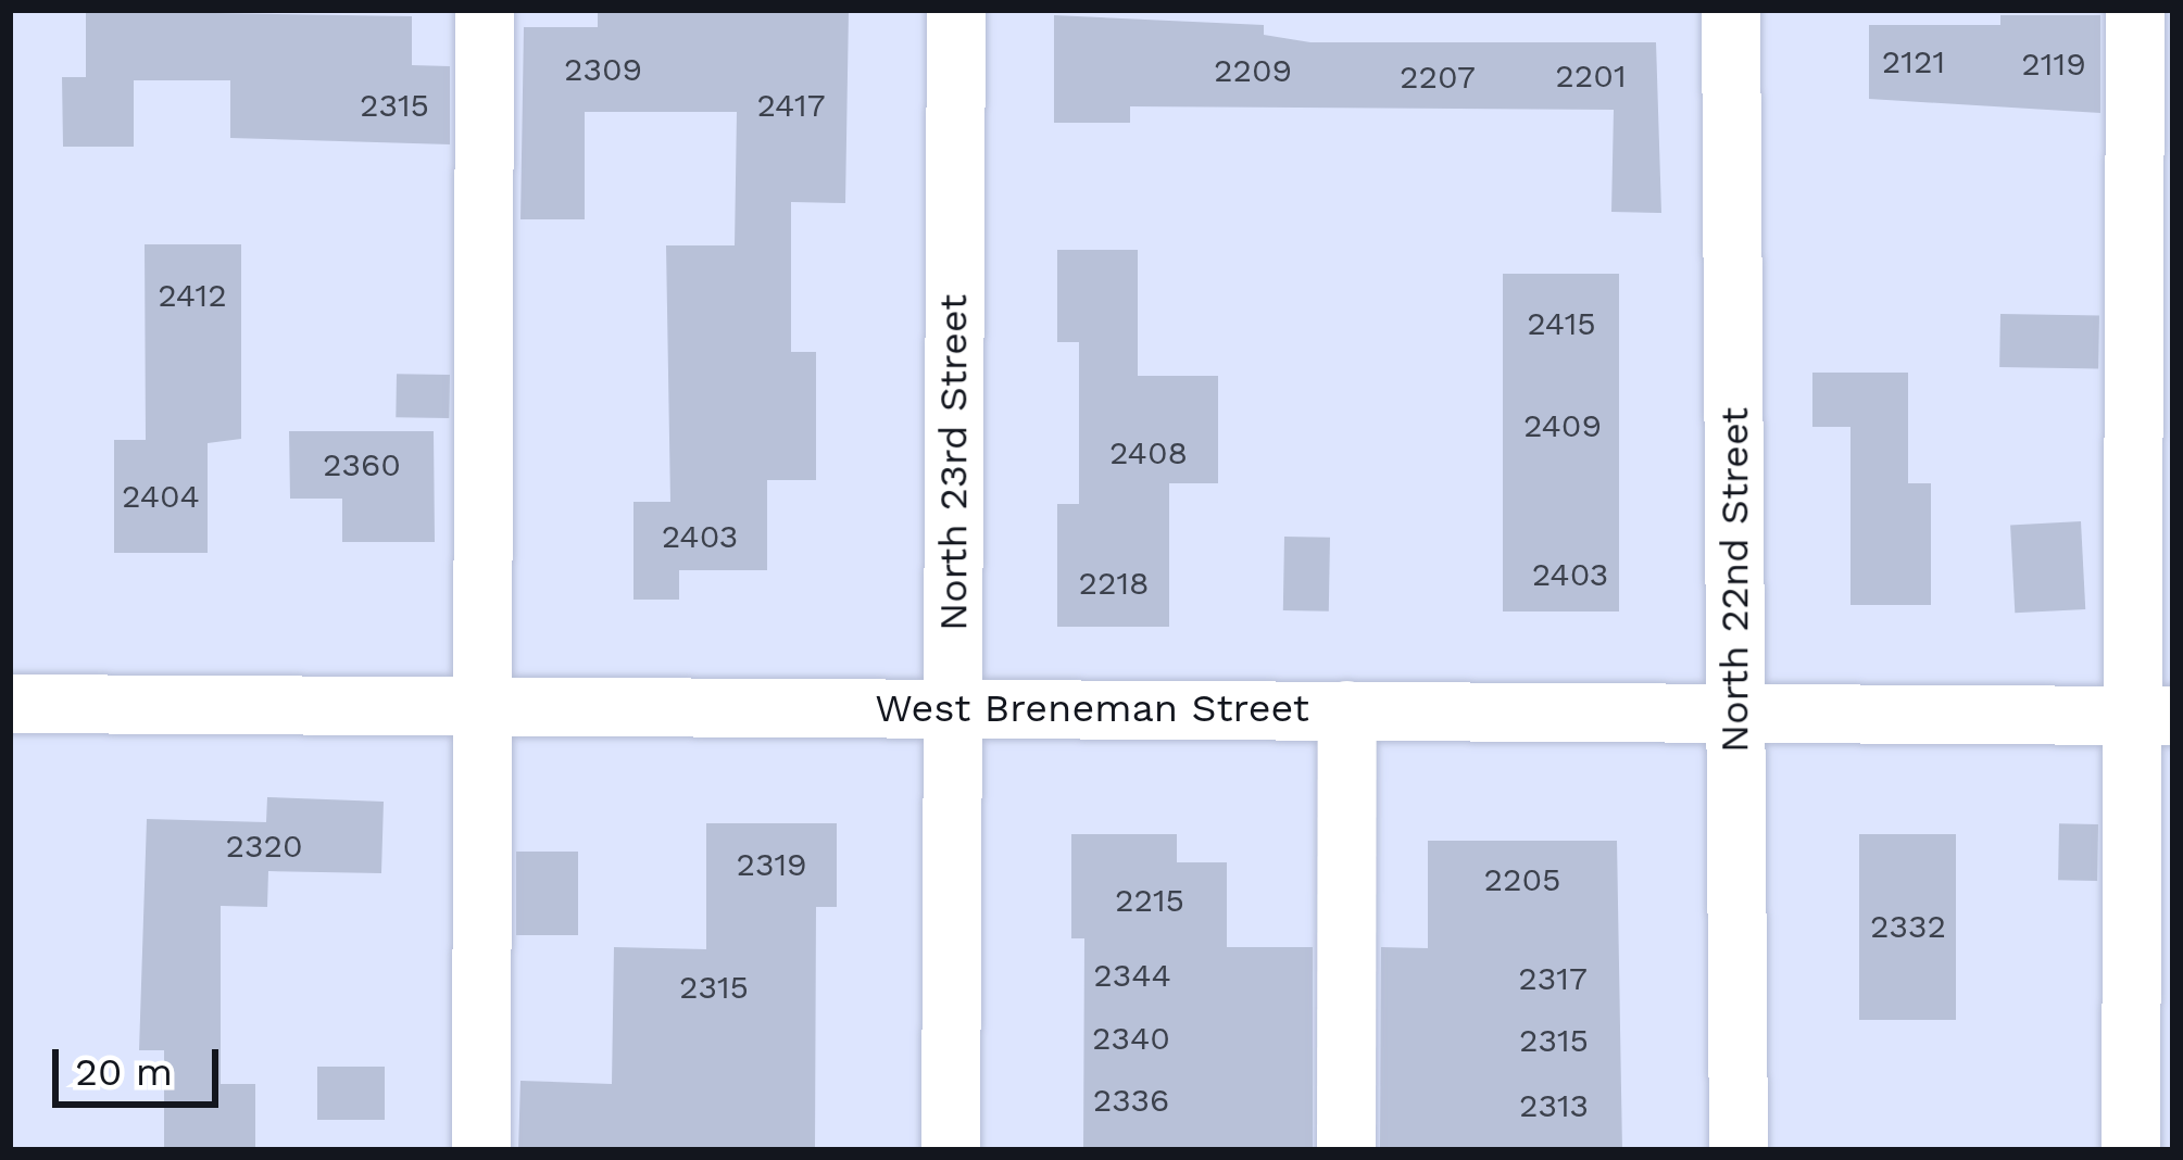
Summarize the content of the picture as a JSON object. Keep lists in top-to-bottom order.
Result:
{
  "streets": {
    "street": ["North 23rd Street", "North 22nd Street", "West Breneman Street"]
  },
  "crossings": [
    ["North 23rd Street", "West Breneman Street"],
    ["North 22nd Street", "West Breneman Street"]
  ],
  "house_numbers": [
    "2121",
    "2119",
    "2309",
    "2209",
    "2201",
    "2207",
    "2315",
    "2417",
    "2412",
    "2415",
    "2409",
    "2408",
    "2360",
    "2404",
    "2403",
    "2403",
    "2218",
    "2320",
    "2319",
    "2205",
    "2215",
    "2332",
    "2344",
    "2317",
    "2315",
    "2340",
    "2315",
    "2336",
    "2313"
  ],
  "scale_bar": "20 m"
}
